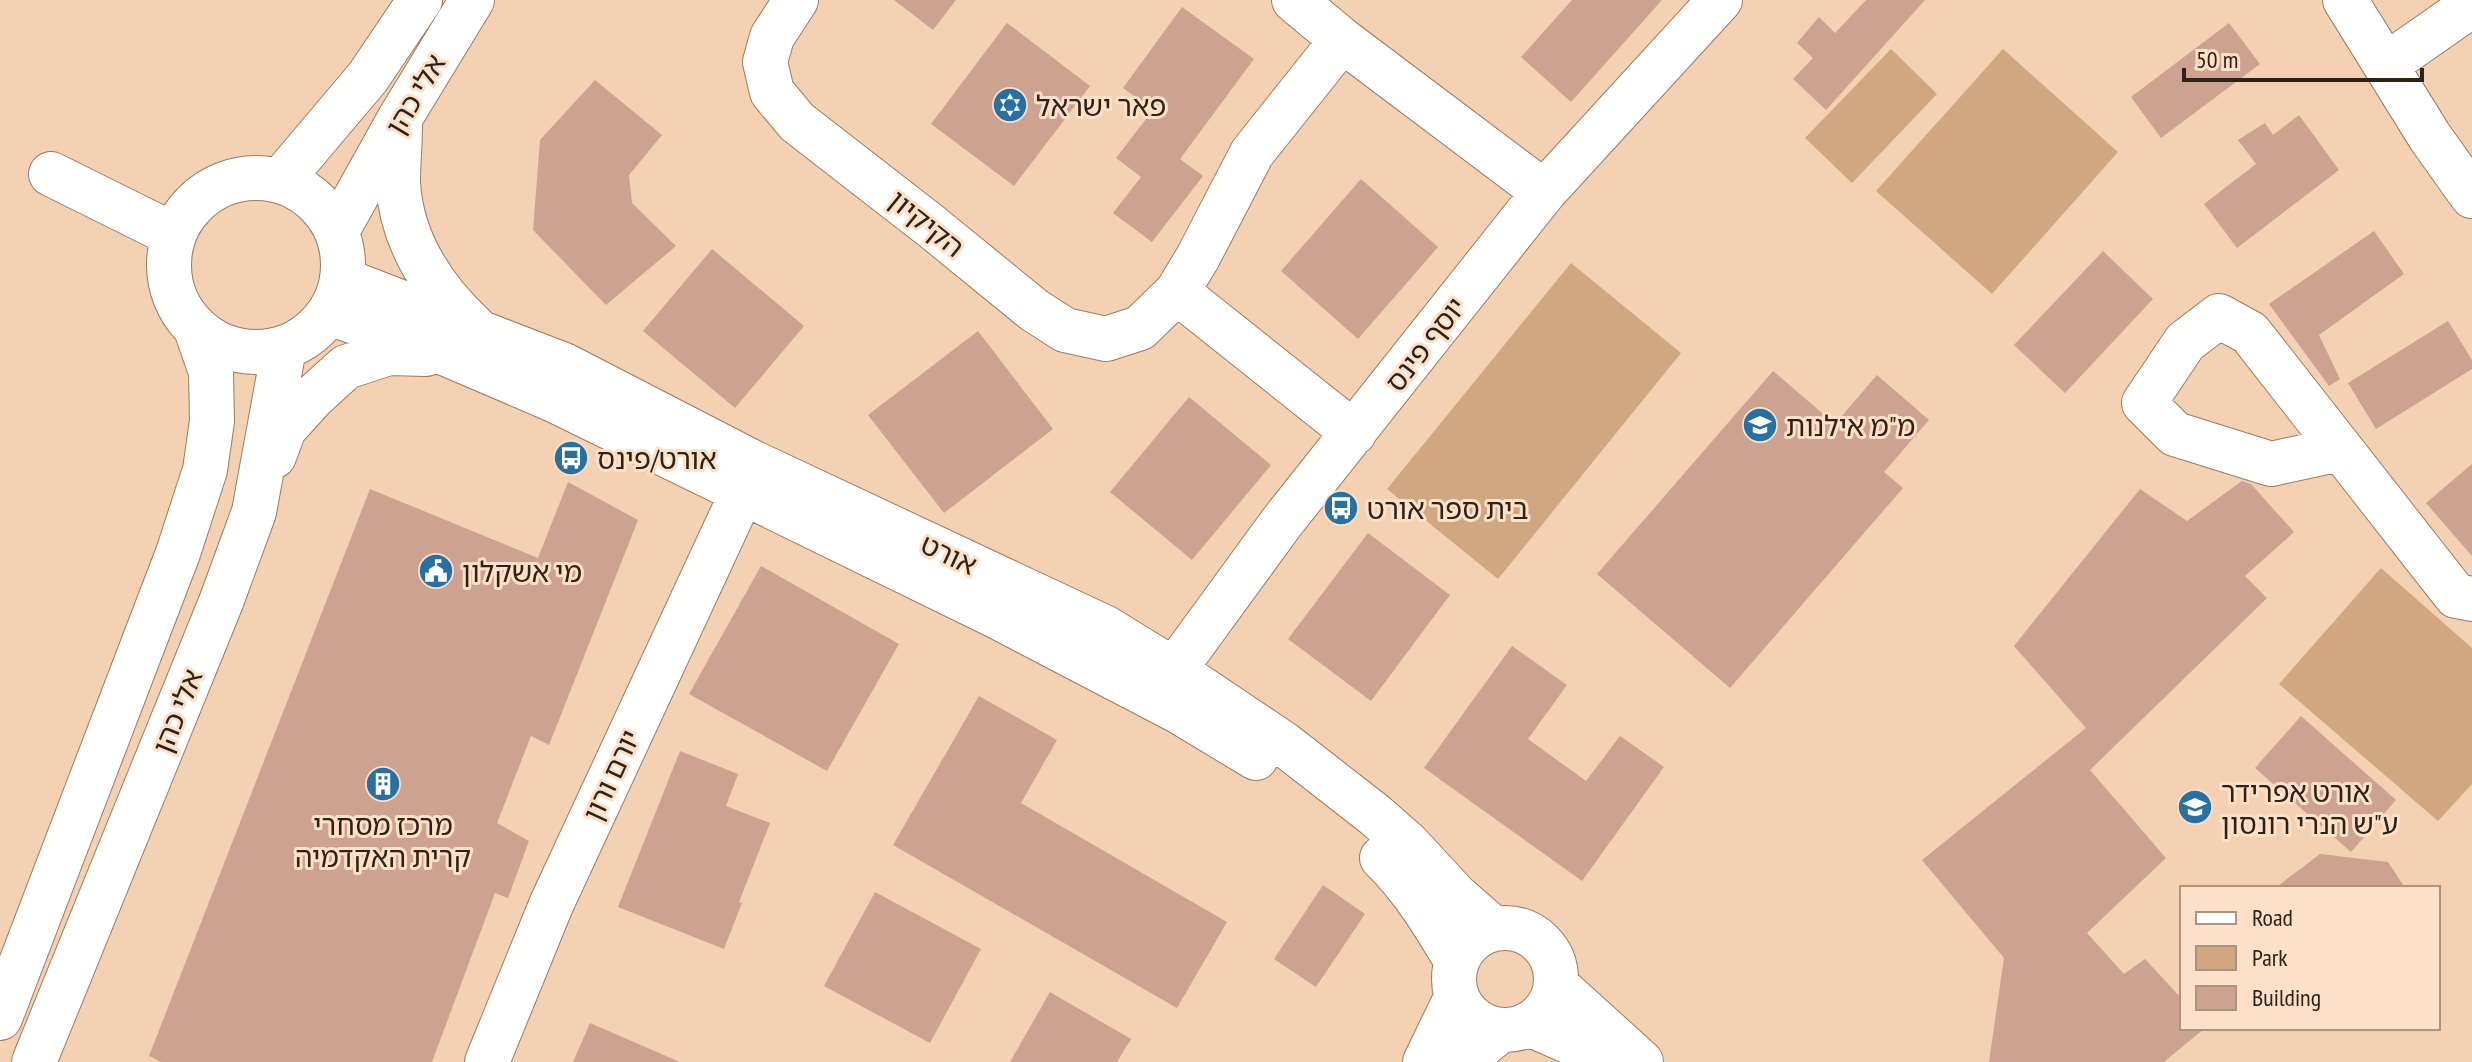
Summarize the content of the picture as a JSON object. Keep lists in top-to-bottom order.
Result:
{
  "streets": {
    "street": [
      "אלי כהן",
      "הקיקיון",
      "יוסף פינס",
      "אורט",
      "יורם ורון"
    ]
  },
  "crossings": [
    ["אלי כהן", "אורט"],
    ["יוסף פינס", "אורט"],
    ["אורט", "יורם ורון"]
  ],
  "places": {
    "synagogue": ["פאר ישראל"],
    "school or university": ["מ\"מ אילנות", "אורט אפרידר ע\"ש הנרי רונסון"],
    "bus stop": ["אורט/פינס", "בית ספר אורט"],
    "public building": ["מי אשקלון"],
    "building": ["מרכז מסחרי קרית האקדמיה"]
  },
  "legend": ["Road", "Park", "Building"],
  "scale_bar": "50 m"
}
